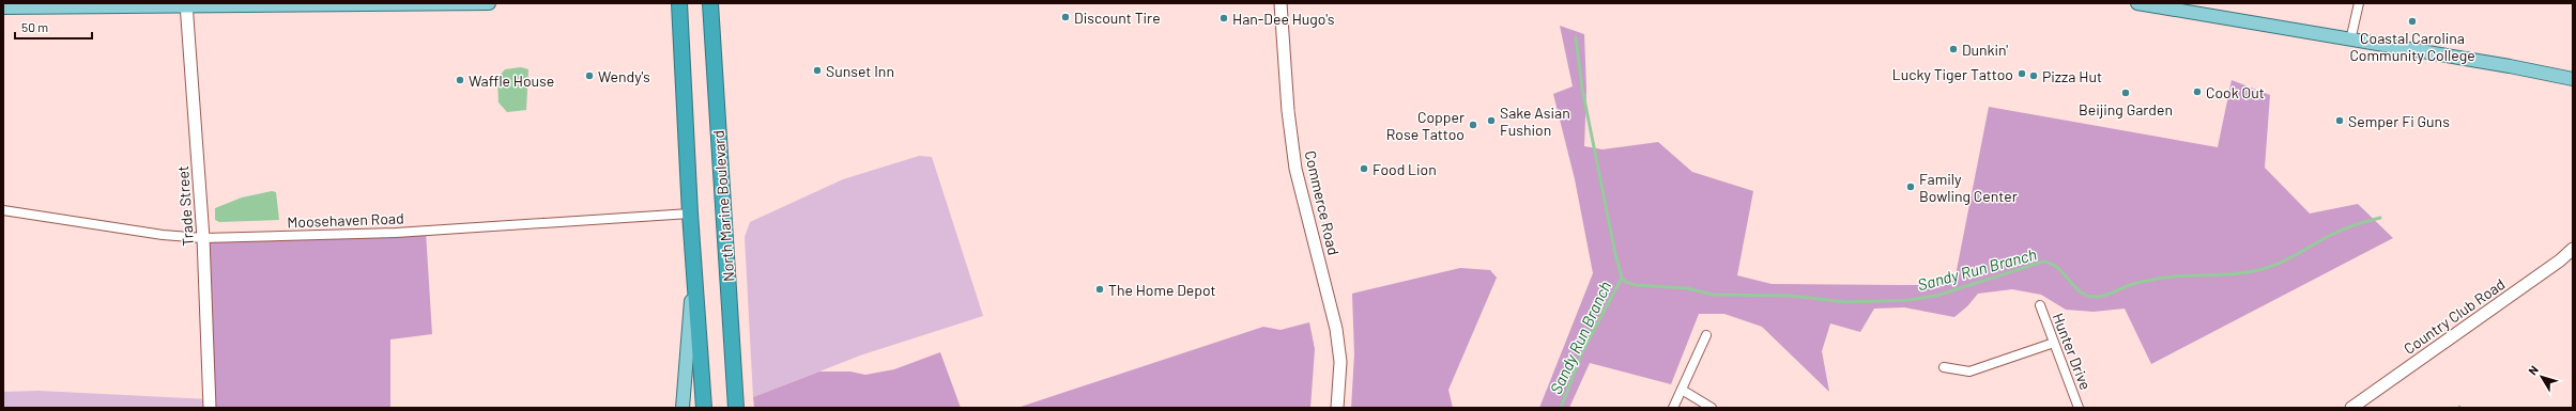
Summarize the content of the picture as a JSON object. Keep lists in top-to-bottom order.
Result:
{
  "streets": {
    "highway": ["North Marine Boulevard"],
    "street": [
      "Commerce Road",
      "Trade Street",
      "Moosehaven Road",
      "Country Club Road",
      "Hunter Drive"
    ]
  },
  "crossings": [
    ["Trade Street", "Moosehaven Road"]
  ],
  "water": ["Sandy Run Branch"],
  "places": [
    "Discount Tire",
    "Han-Dee Hugo's",
    "Coastal Carolina Community College",
    "Dunkin'",
    "Sunset Inn",
    "Lucky Tiger Tattoo",
    "Wendy's",
    "Pizza Hut",
    "Waffle House",
    "Cook Out",
    "Beijing Garden",
    "Sake Asian Fushion",
    "Semper Fi Guns",
    "Copper Rose Tattoo",
    "Food Lion",
    "Family Bowling Center",
    "The Home Depot"
  ],
  "scale_bar": "50 m",
  "north": "top left"
}
